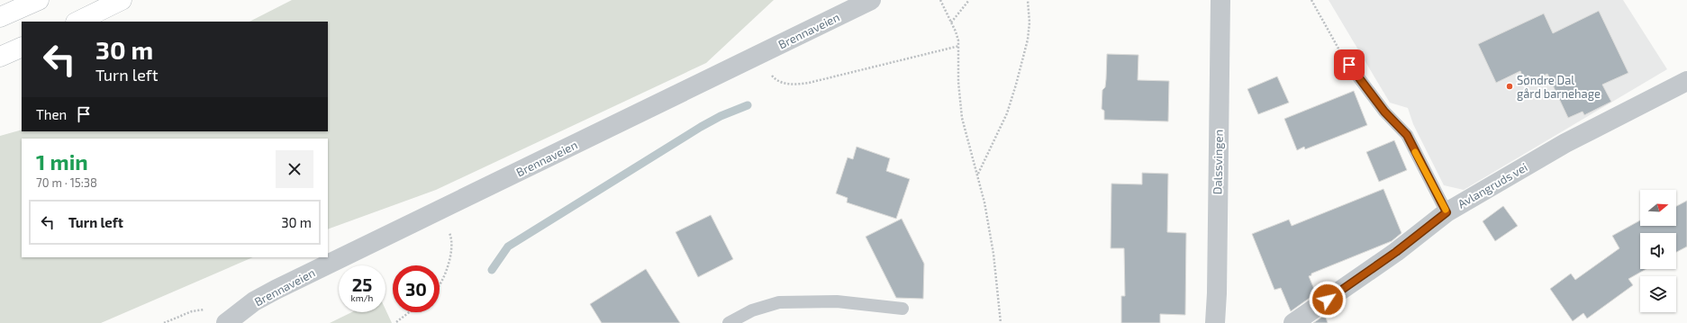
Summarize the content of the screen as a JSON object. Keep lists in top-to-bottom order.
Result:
{
  "streets": {
    "street": ["Brennaveien", "Dalssvingen", "Avlangruds vei"]
  },
  "places": ["Søndre Dal gård barnehage"],
  "north": "right",
  "page": {
    "turn": ["30 m", "Turn left"],
    "then": "Then",
    "heading": ["1 min", "70 m · 15:38"],
    "list": [
      {
        "name": "Turn left",
        "value": "30 m"
      }
    ],
    "speed": "25 km/h",
    "limit": "30"
  }
}
